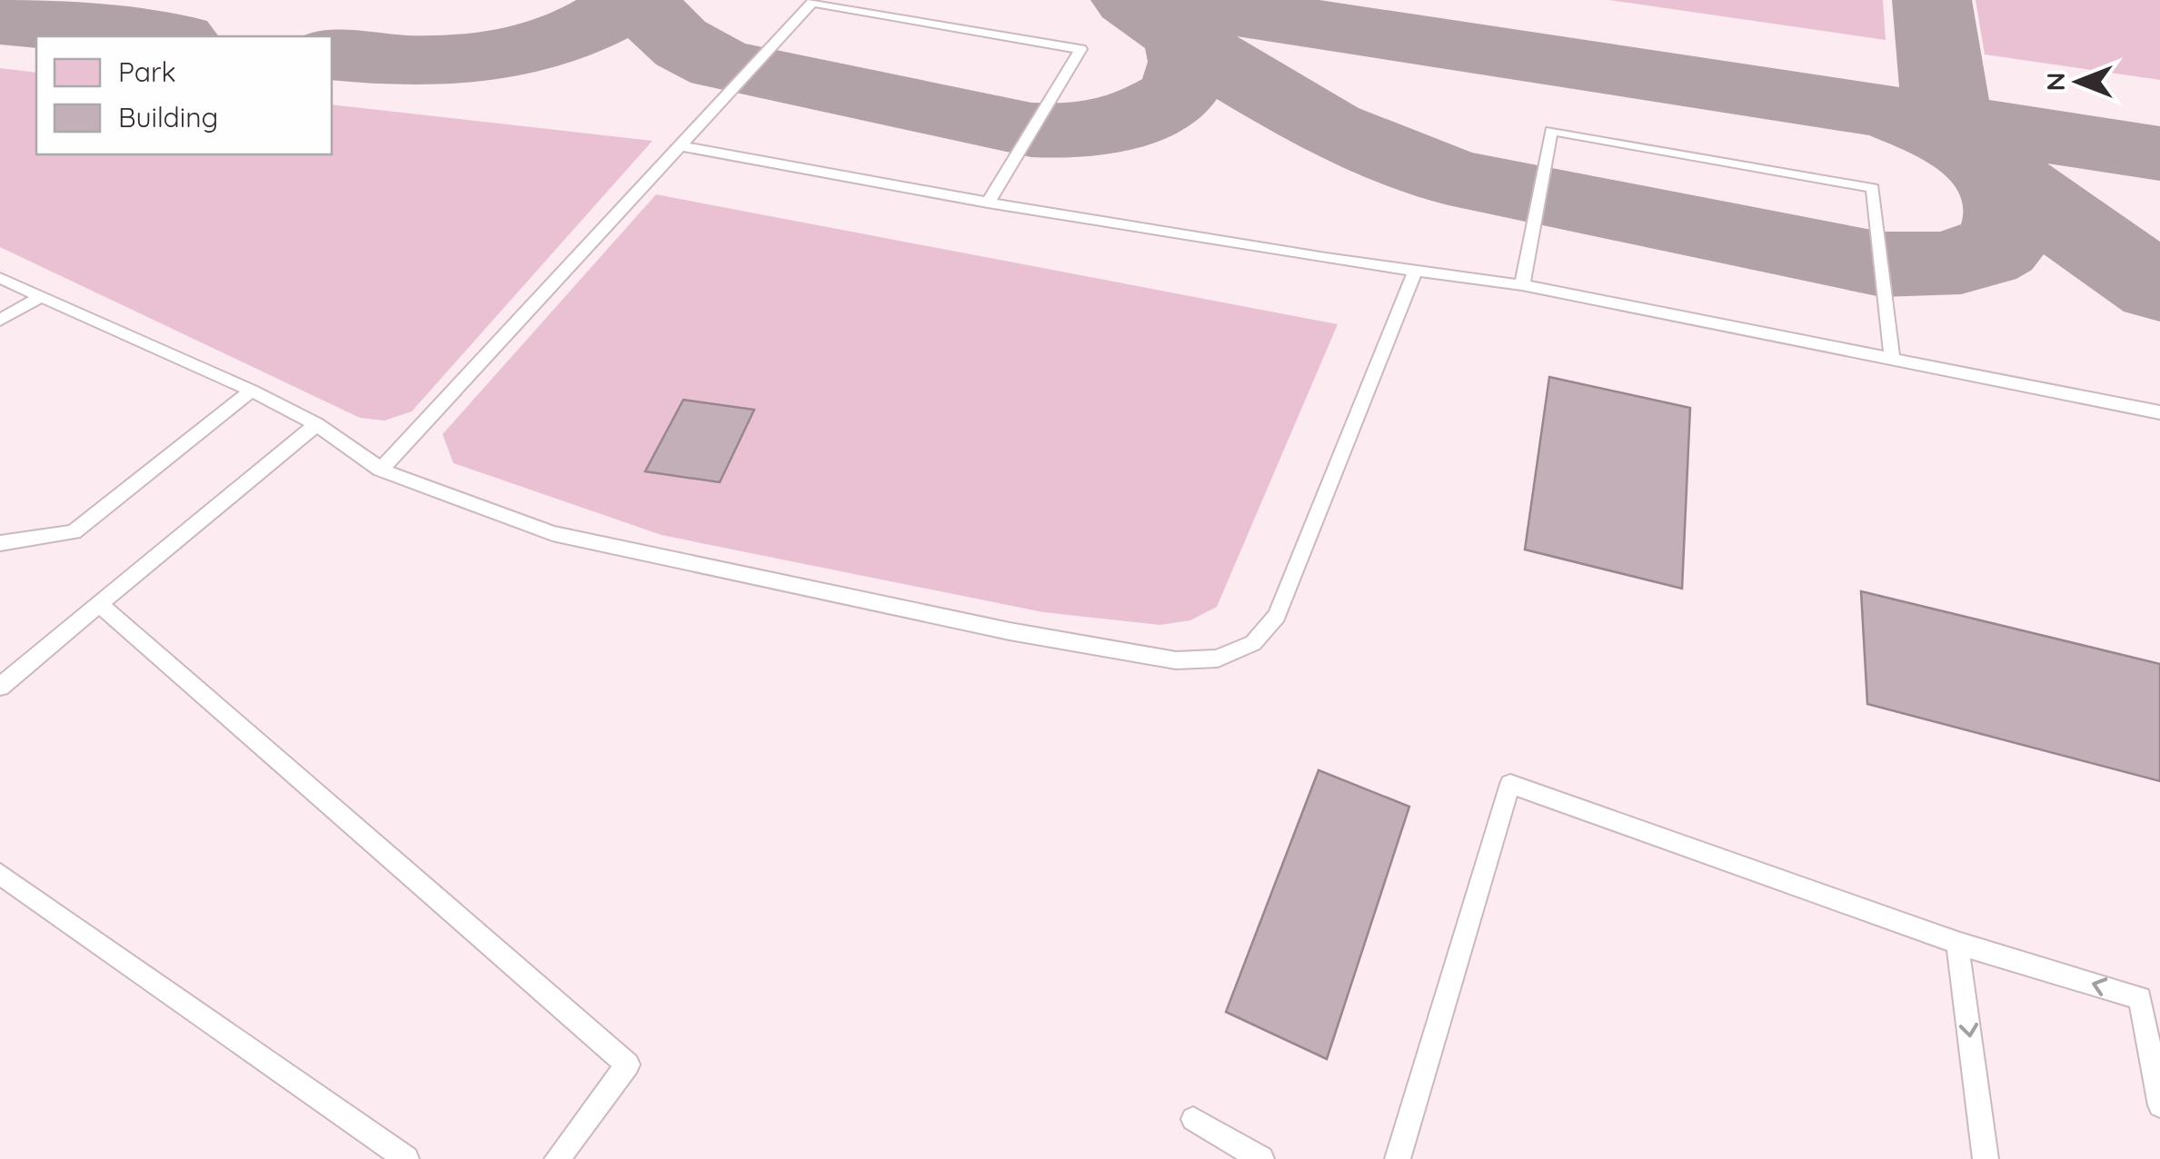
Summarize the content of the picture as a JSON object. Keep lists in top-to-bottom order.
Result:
{
  "legend": ["Park", "Building"],
  "north": "left"
}
